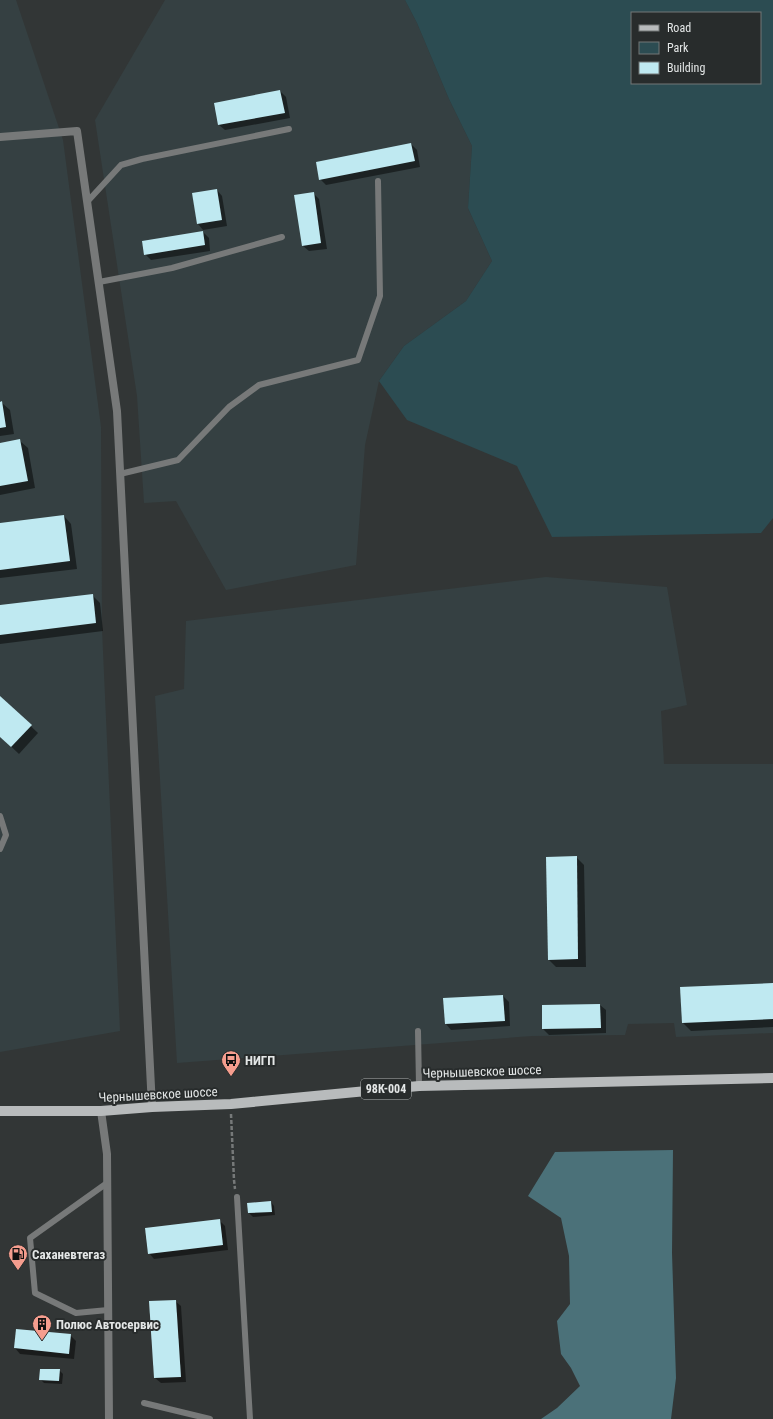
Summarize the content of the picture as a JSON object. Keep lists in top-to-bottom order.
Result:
{
  "streets": {
    "main road": ["Чернышевское шоссе", "98К-004"]
  },
  "places": {
    "bus stop": ["НИГП"],
    "fuel station": ["Саханевтегаз"],
    "building": ["Полюс Автосервис"]
  },
  "legend": ["Road", "Park", "Building"]
}
